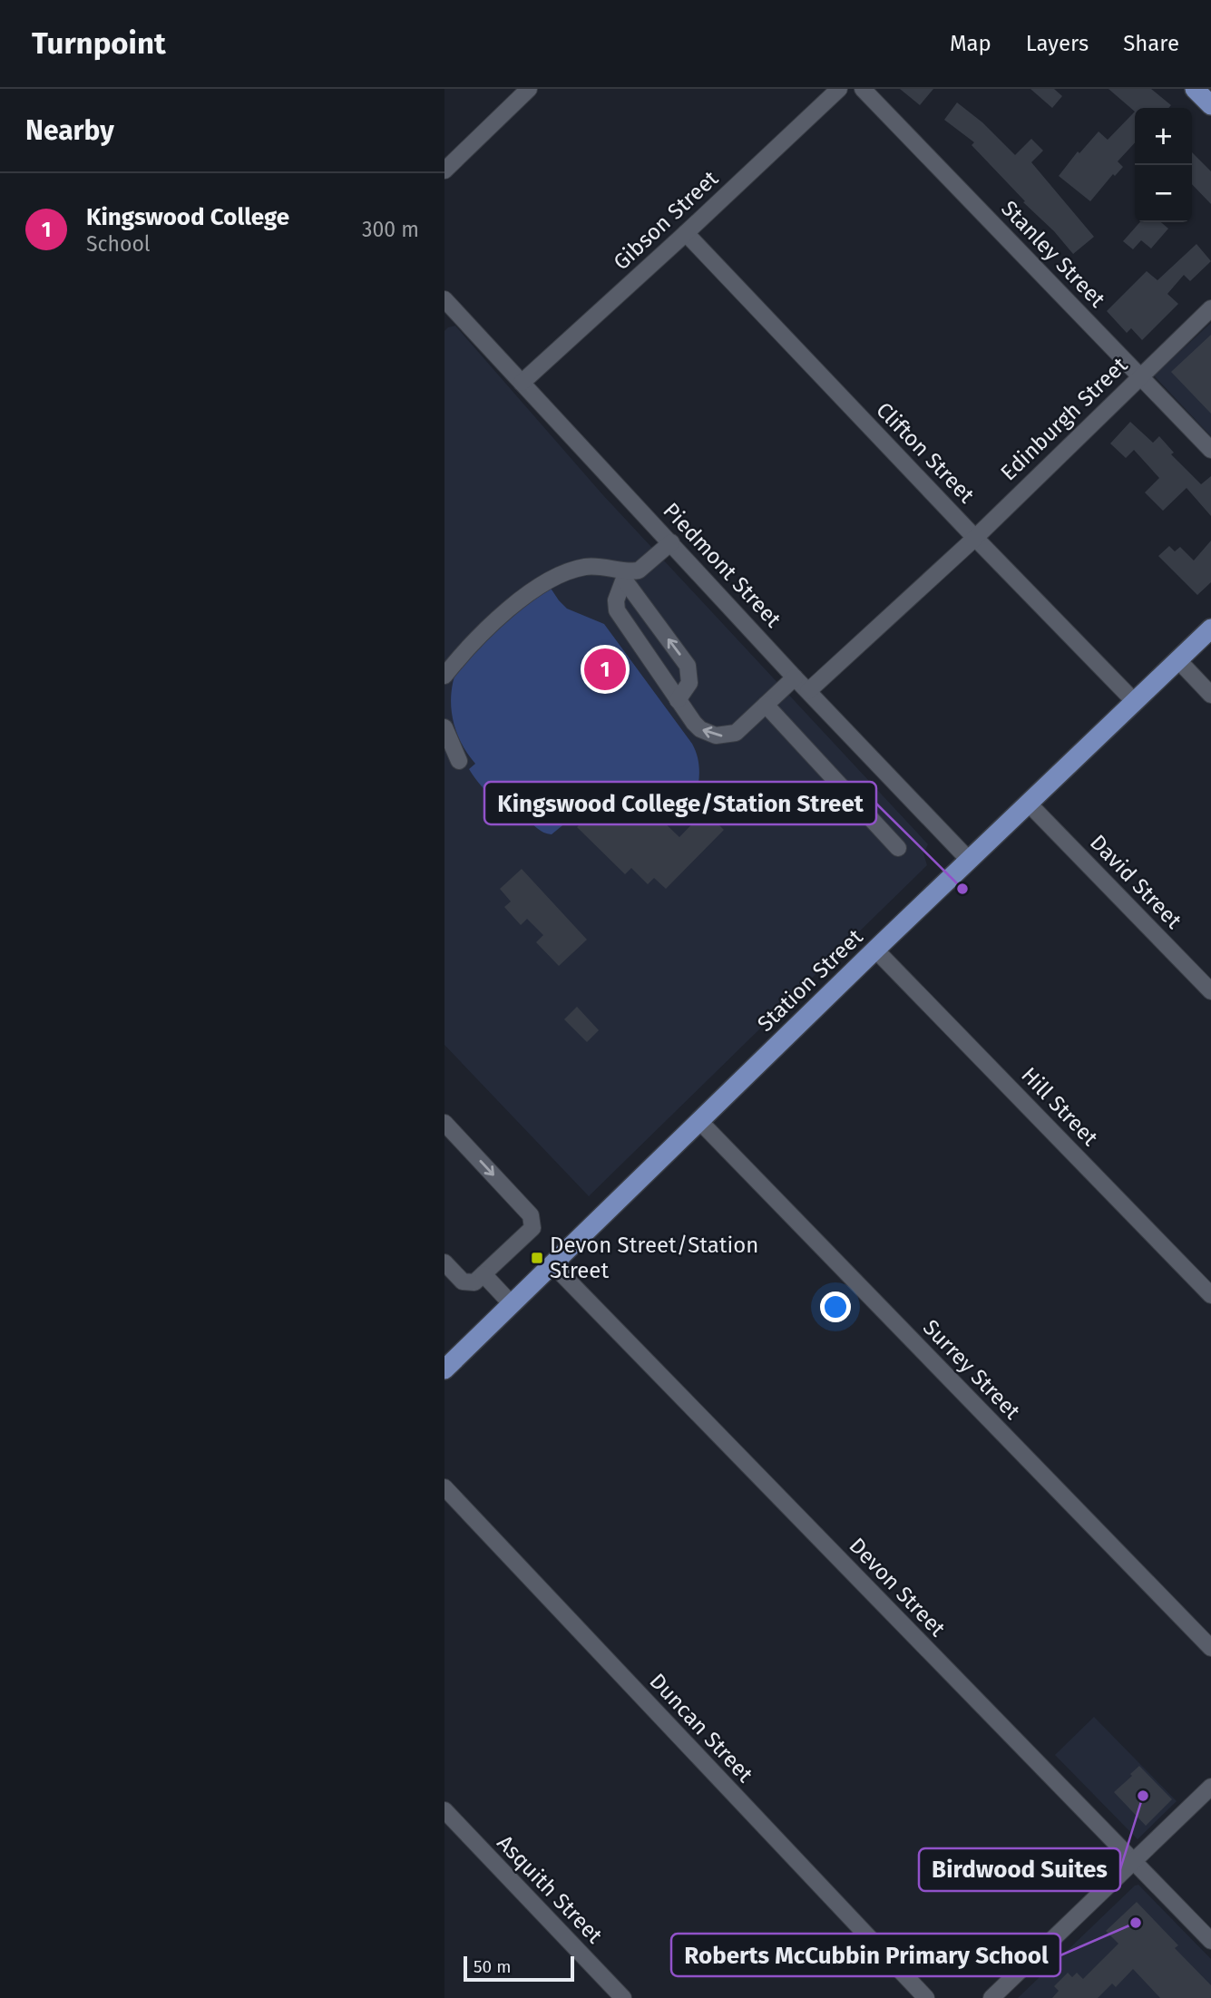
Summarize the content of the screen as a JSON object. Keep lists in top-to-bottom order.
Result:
{
  "streets": {
    "main road": ["Station Street"],
    "street": [
      "Gibson Street",
      "Stanley Street",
      "Edinburgh Street",
      "Clifton Street",
      "Piedmont Street",
      "David Street",
      "Hill Street",
      "Surrey Street",
      "Devon Street",
      "Duncan Street",
      "Asquith Street"
    ]
  },
  "crossings": [
    ["Gibson Street", "Clifton Street"],
    ["Gibson Street", "Piedmont Street"],
    ["Stanley Street", "Edinburgh Street"],
    ["Edinburgh Street", "Clifton Street"],
    ["Edinburgh Street", "Piedmont Street"],
    ["Clifton Street", "Station Street"],
    ["Piedmont Street", "Station Street"],
    ["David Street", "Station Street"],
    ["Station Street", "Hill Street"],
    ["Station Street", "Surrey Street"],
    ["Station Street", "Devon Street"]
  ],
  "places": {
    "other": ["Kingswood College/Station Street", "Birdwood Suites", "Roberts McCubbin Primary School"],
    "transit": ["Devon Street/Station Street"]
  },
  "scale_bar": "50 m",
  "page": {
    "header": "Turnpoint",
    "nav": ["Map", "Layers", "Share"],
    "heading": "Nearby",
    "map_buttons": ["+", "−"],
    "list": [
      {
        "mark": "1",
        "name": "Kingswood College",
        "note": "School",
        "value": "300 m"
      }
    ],
    "pins": "1",
    "scale": "50 m"
  }
}
